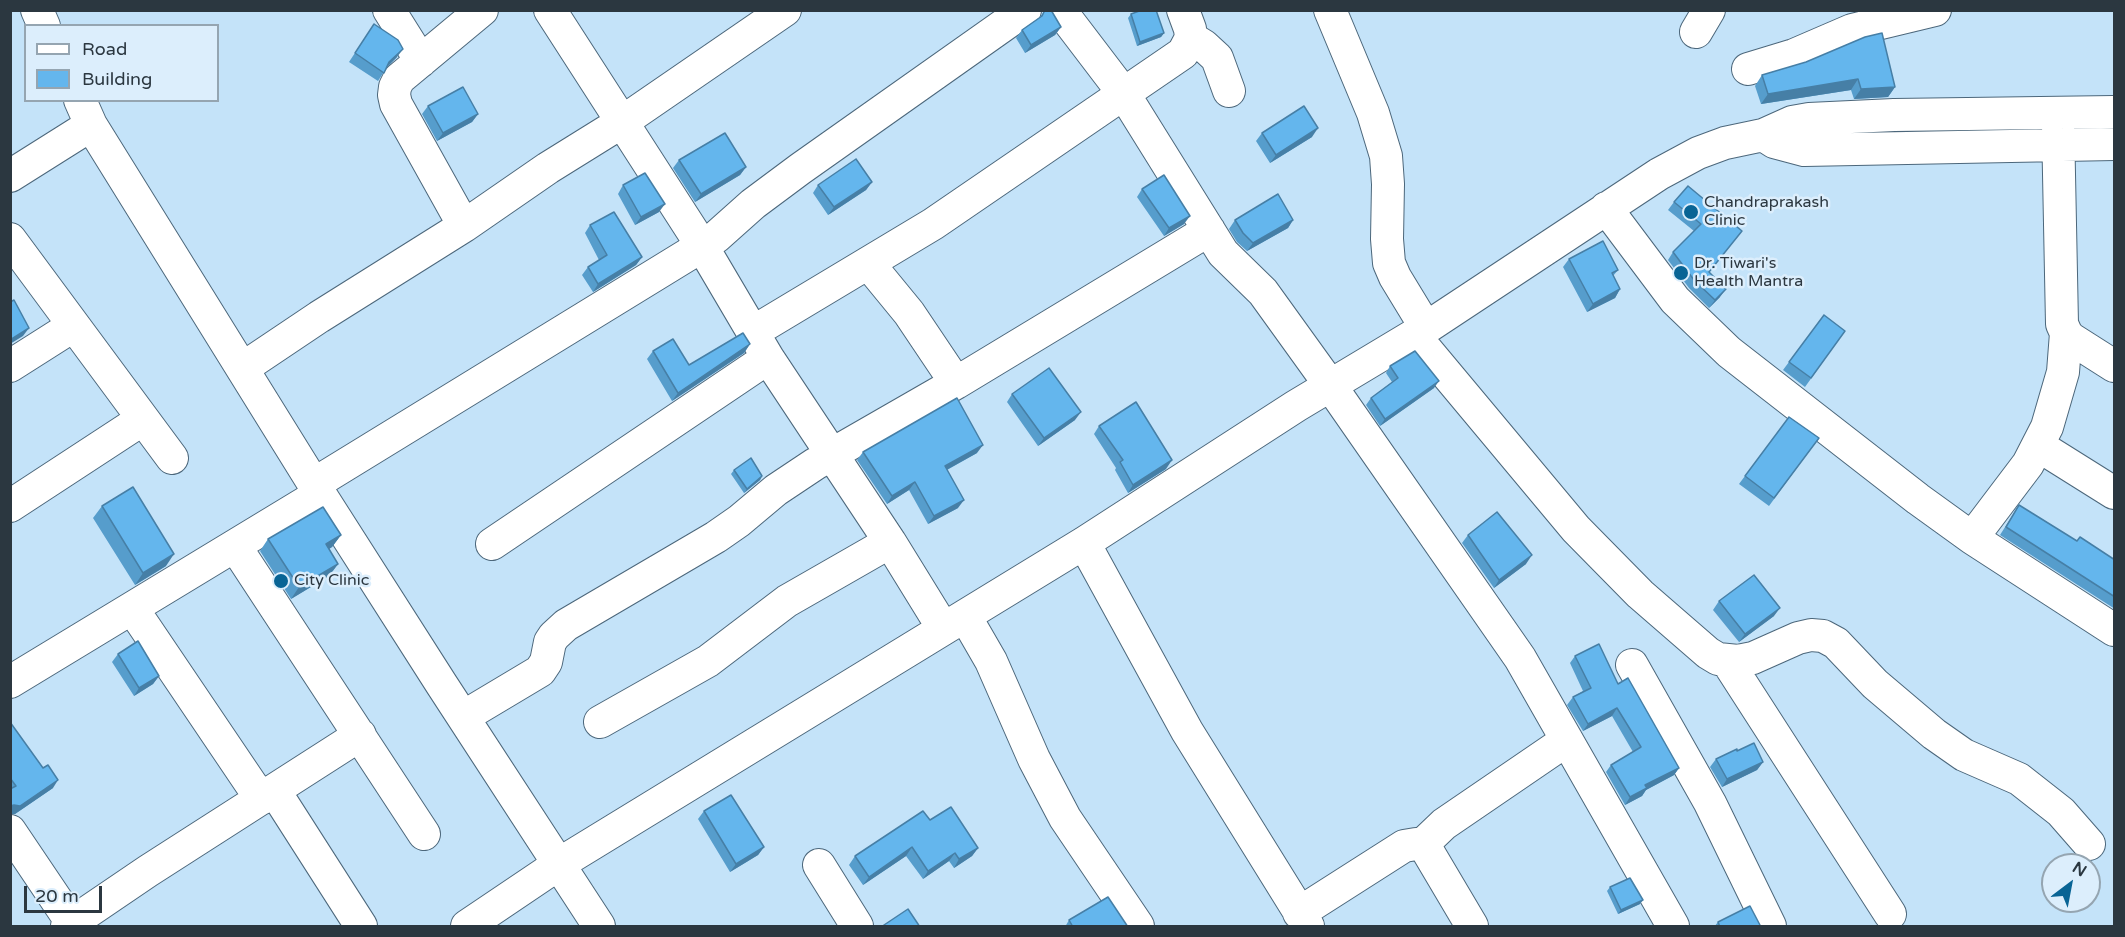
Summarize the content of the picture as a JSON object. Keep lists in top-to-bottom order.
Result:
{
  "places": ["Chandraprakash Clinic", "Dr. Tiwari's Health Mantra", "City Clinic"],
  "legend": ["Road", "Building"],
  "scale_bar": "20 m",
  "north": "top right"
}
